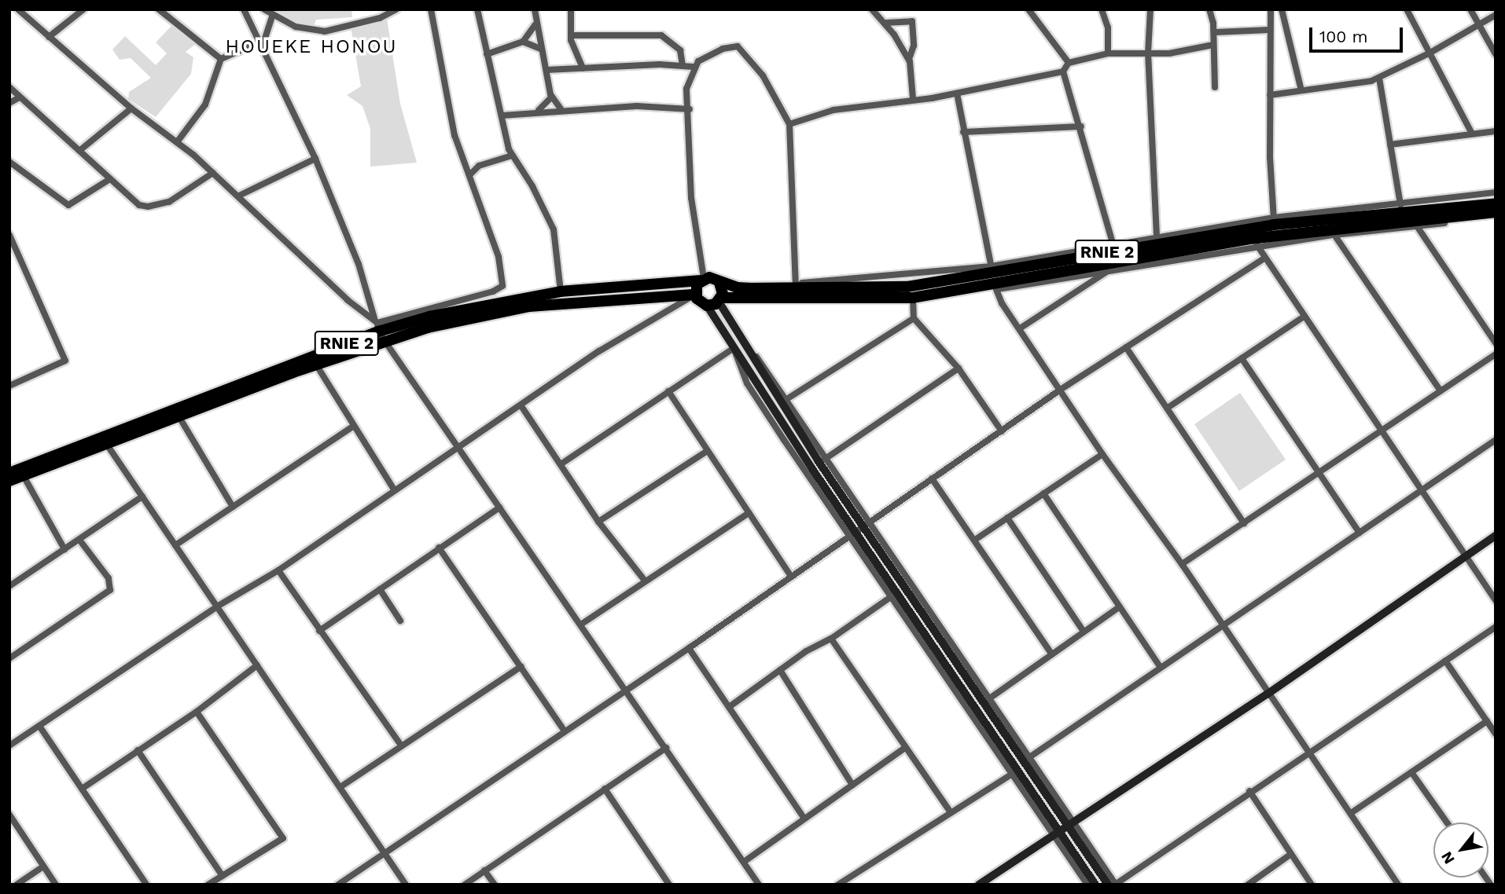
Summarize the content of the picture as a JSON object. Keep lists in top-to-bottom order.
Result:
{
  "streets": {
    "highway": ["RNIE 2"]
  },
  "districts": ["HOUEKE HONOU"],
  "scale_bar": "100 m",
  "north": "bottom left"
}
